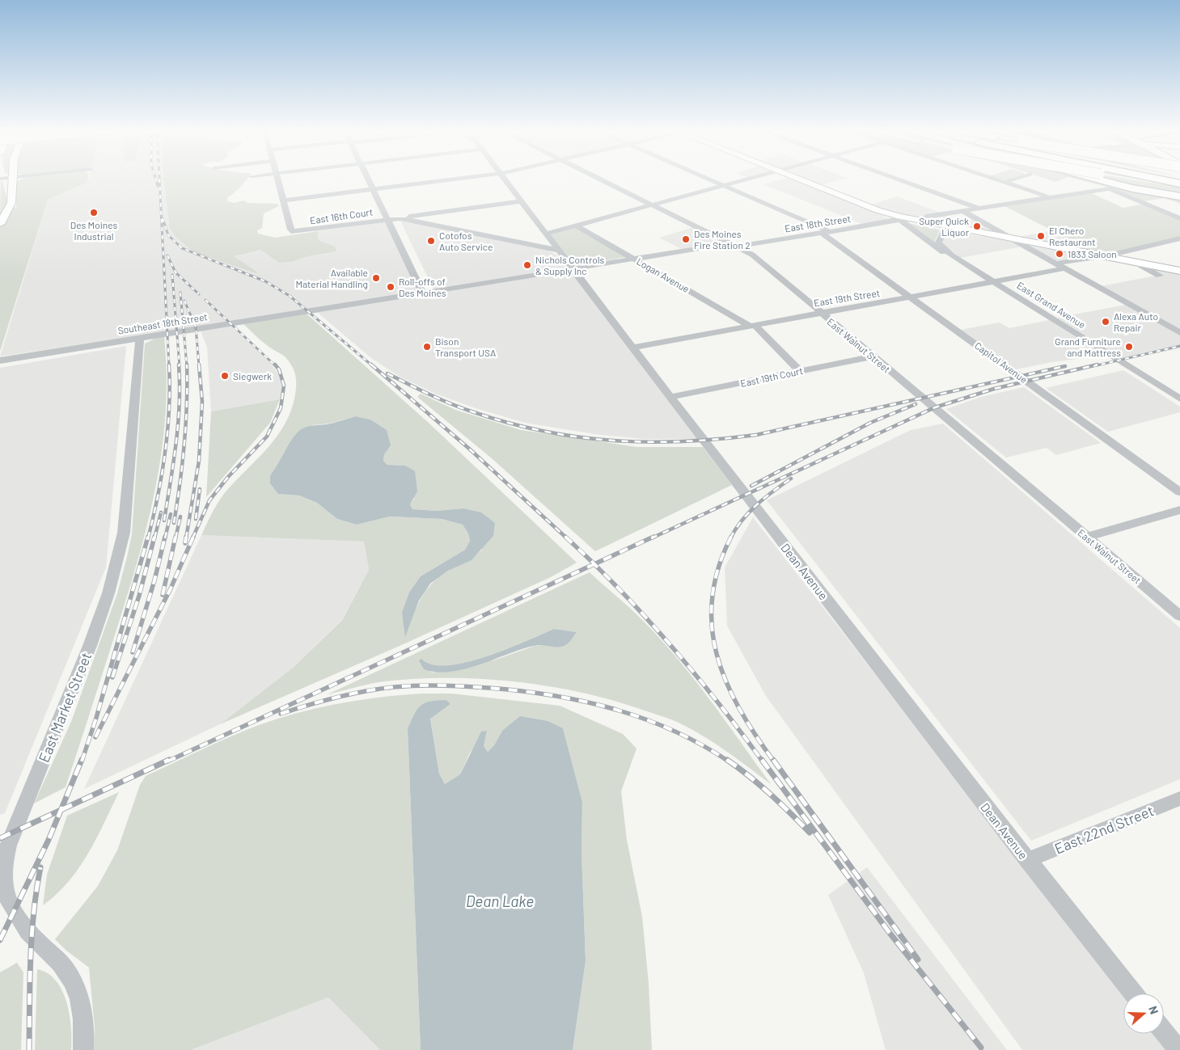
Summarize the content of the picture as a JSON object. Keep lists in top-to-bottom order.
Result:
{
  "streets": {
    "main road": ["East Grand Avenue"],
    "street": [
      "East 16th Court",
      "East 18th Street",
      "Logan Avenue",
      "East 19th Street",
      "Southeast 18th Street",
      "East Walnut Street",
      "Capitol Avenue",
      "East 19th Court",
      "Dean Avenue",
      "East Market Street",
      "East 22nd Street"
    ]
  },
  "crossings": [
    ["East 16th Court", "Dean Avenue"],
    ["East 18th Street", "Logan Avenue"],
    ["East 18th Street", "East Grand Avenue"],
    ["East 18th Street", "Southeast 18th Street"],
    ["East 18th Street", "East Walnut Street"],
    ["East 18th Street", "Capitol Avenue"],
    ["East 18th Street", "Dean Avenue"],
    ["Logan Avenue", "East 19th Street"],
    ["Logan Avenue", "East 19th Court"],
    ["East 19th Street", "East Grand Avenue"],
    ["East 19th Street", "East Walnut Street"],
    ["East 19th Street", "Capitol Avenue"],
    ["East 19th Street", "Dean Avenue"],
    ["Southeast 18th Street", "East Market Street"],
    ["East Walnut Street", "East 19th Court"],
    ["East 19th Court", "Dean Avenue"],
    ["Dean Avenue", "East 22nd Street"]
  ],
  "water": ["Dean Lake"],
  "places": [
    "Des Moines Industrial",
    "Super Quick Liquor",
    "El Chero Restaurant",
    "Des Moines Fire Station 2",
    "Cotofos Auto Service",
    "1833 Saloon",
    "Nichols Controls & Supply Inc",
    "Available Material Handling",
    "Roll-offs of Des Moines",
    "Alexa Auto Repair",
    "Bison Transport USA",
    "Grand Furniture and Mattress",
    "Siegwerk"
  ],
  "north": "right"
}
